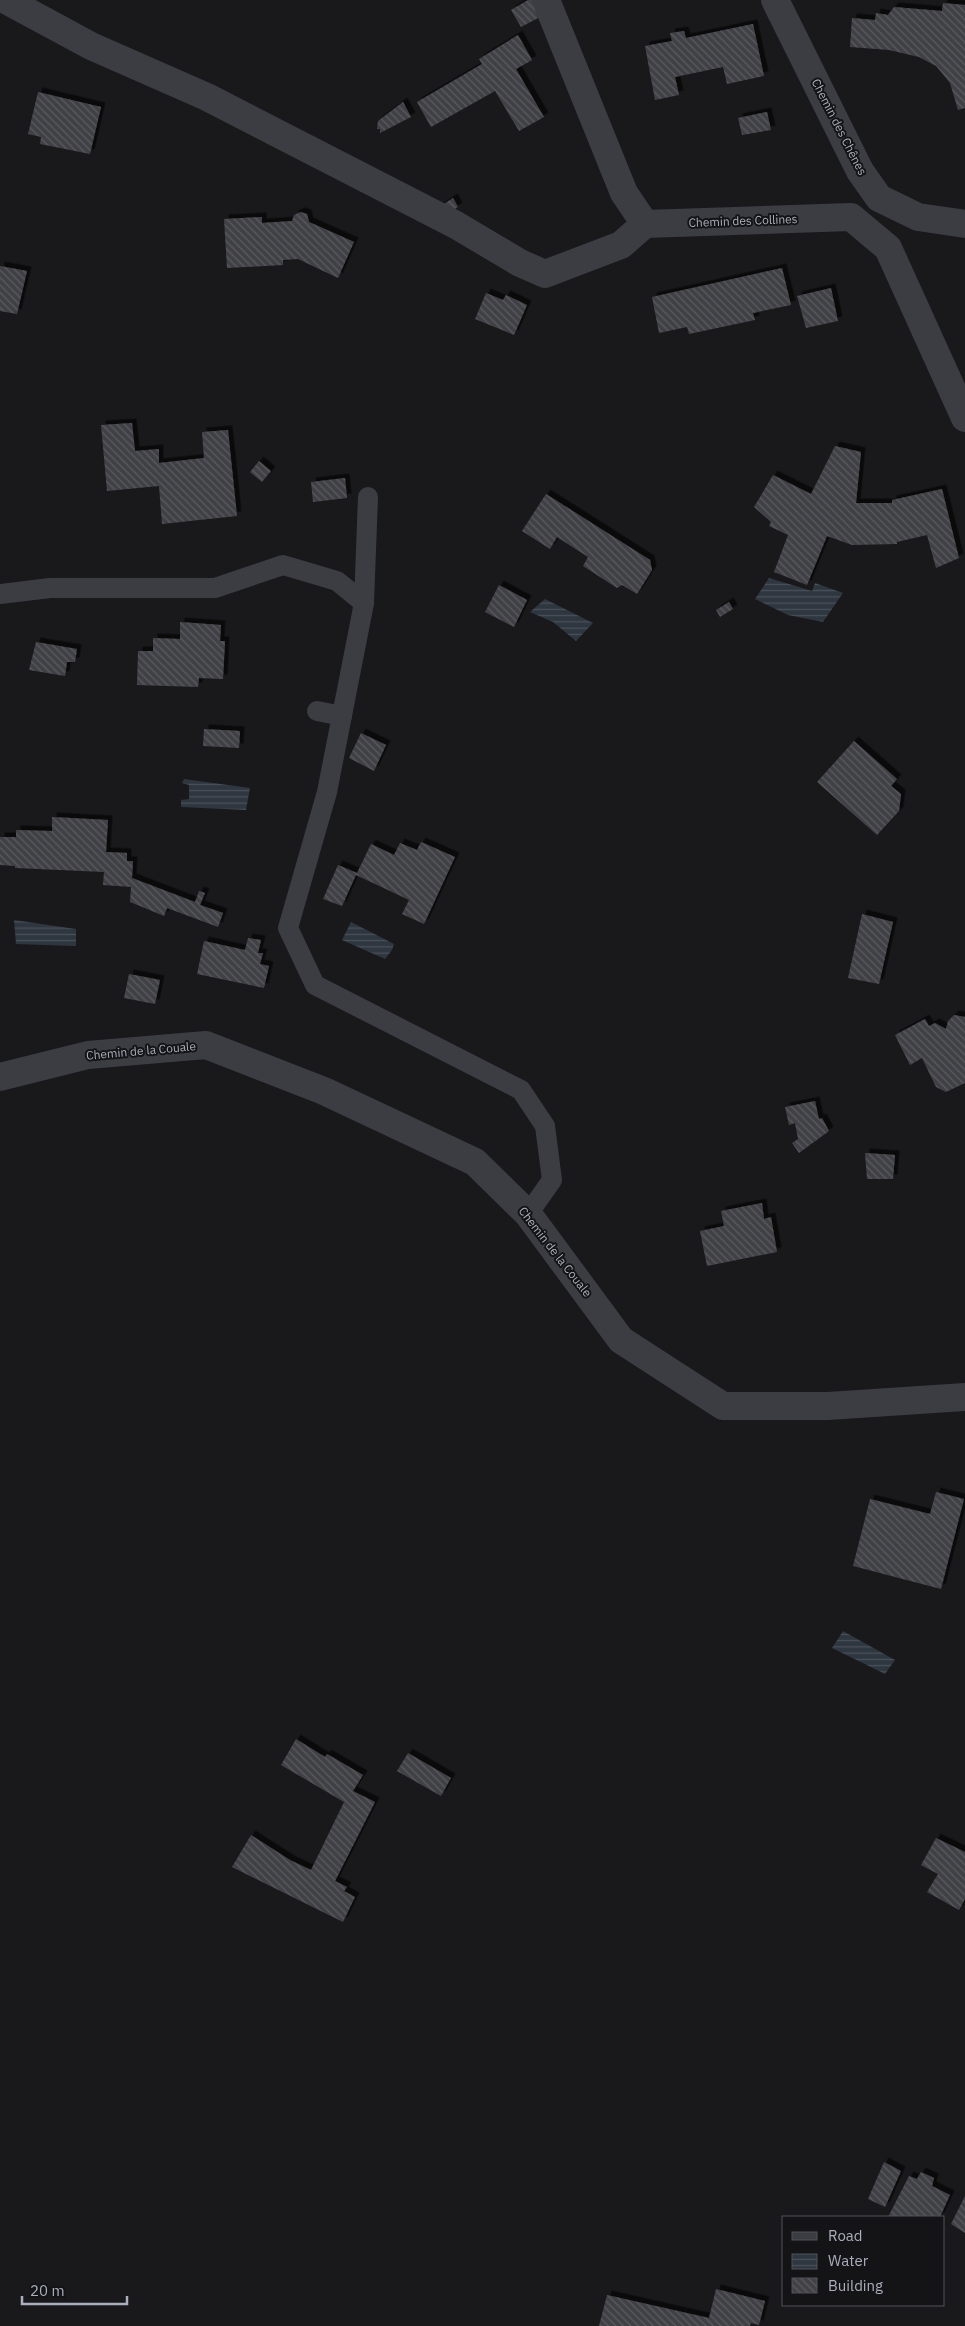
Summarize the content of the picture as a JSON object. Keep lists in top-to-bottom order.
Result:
{
  "streets": {
    "street": ["Chemin des Chênes", "Chemin des Collines", "Chemin de la Couale"]
  },
  "legend": ["Road", "Water", "Building"],
  "scale_bar": "20 m"
}
